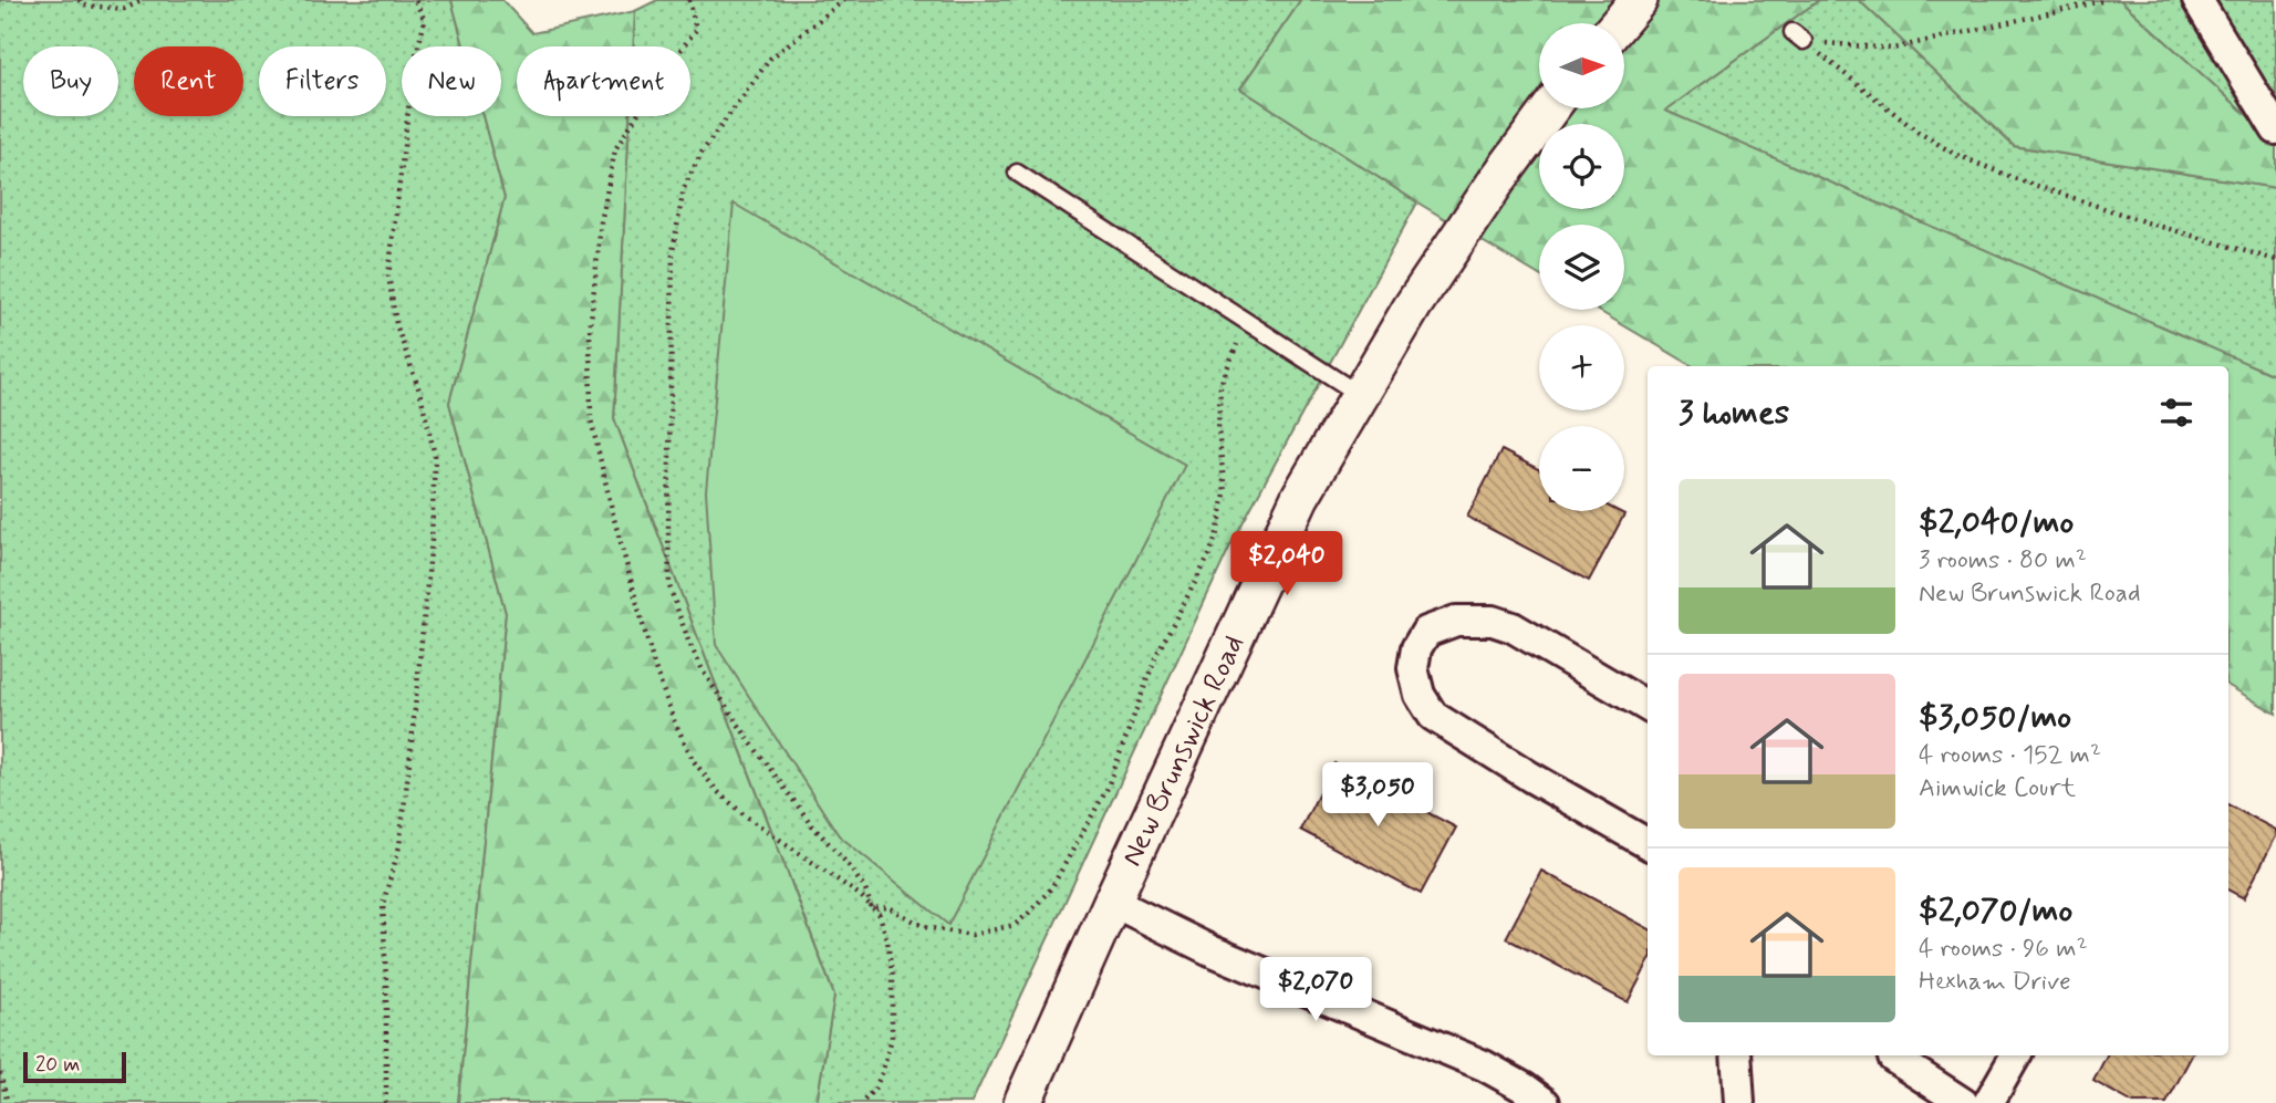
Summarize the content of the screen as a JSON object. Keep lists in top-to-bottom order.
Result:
{
  "streets": {
    "street": ["New Brunswick Road"]
  },
  "scale_bar": "20 m",
  "north": "right",
  "page": {
    "map_buttons": ["+", "−"],
    "chip": [
      "Buy",
      "Rent",
      "Filters",
      "New",
      "Apartment"
    ],
    "heading": "3 homes",
    "list": [
      {
        "name": "$2,040/mo",
        "note": "3 rooms · 80 m² · New Brunswick Road"
      },
      {
        "name": "$3,050/mo",
        "note": "4 rooms · 152 m² · Aimwick Court"
      },
      {
        "name": "$2,070/mo",
        "note": "4 rooms · 96 m² · Hexham Drive"
      }
    ],
    "price": ["$2,040", "$3,050", "$2,070"],
    "scale": "20 m"
  }
}
